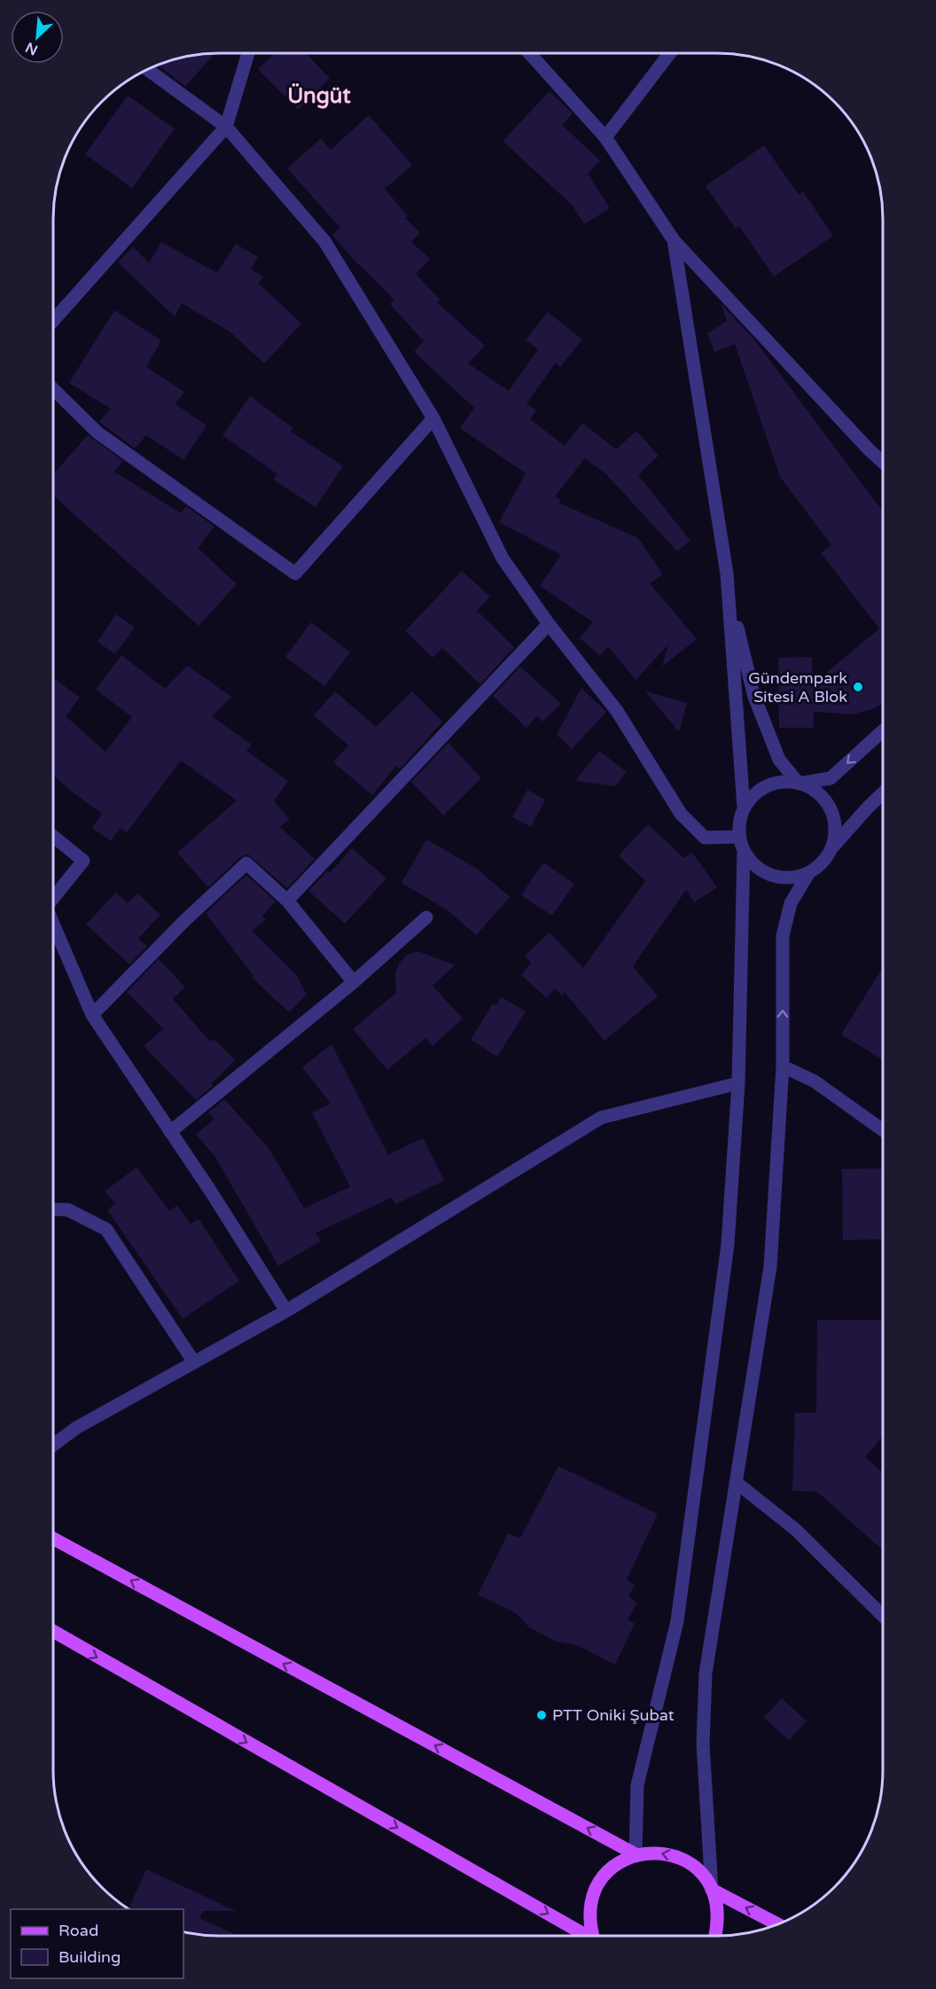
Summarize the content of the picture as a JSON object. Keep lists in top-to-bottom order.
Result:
{
  "districts": ["Üngüt"],
  "places": ["Gündempark Sitesi A Blok", "PTT Oniki Şubat"],
  "legend": ["Road", "Building"],
  "north": "bottom left"
}
